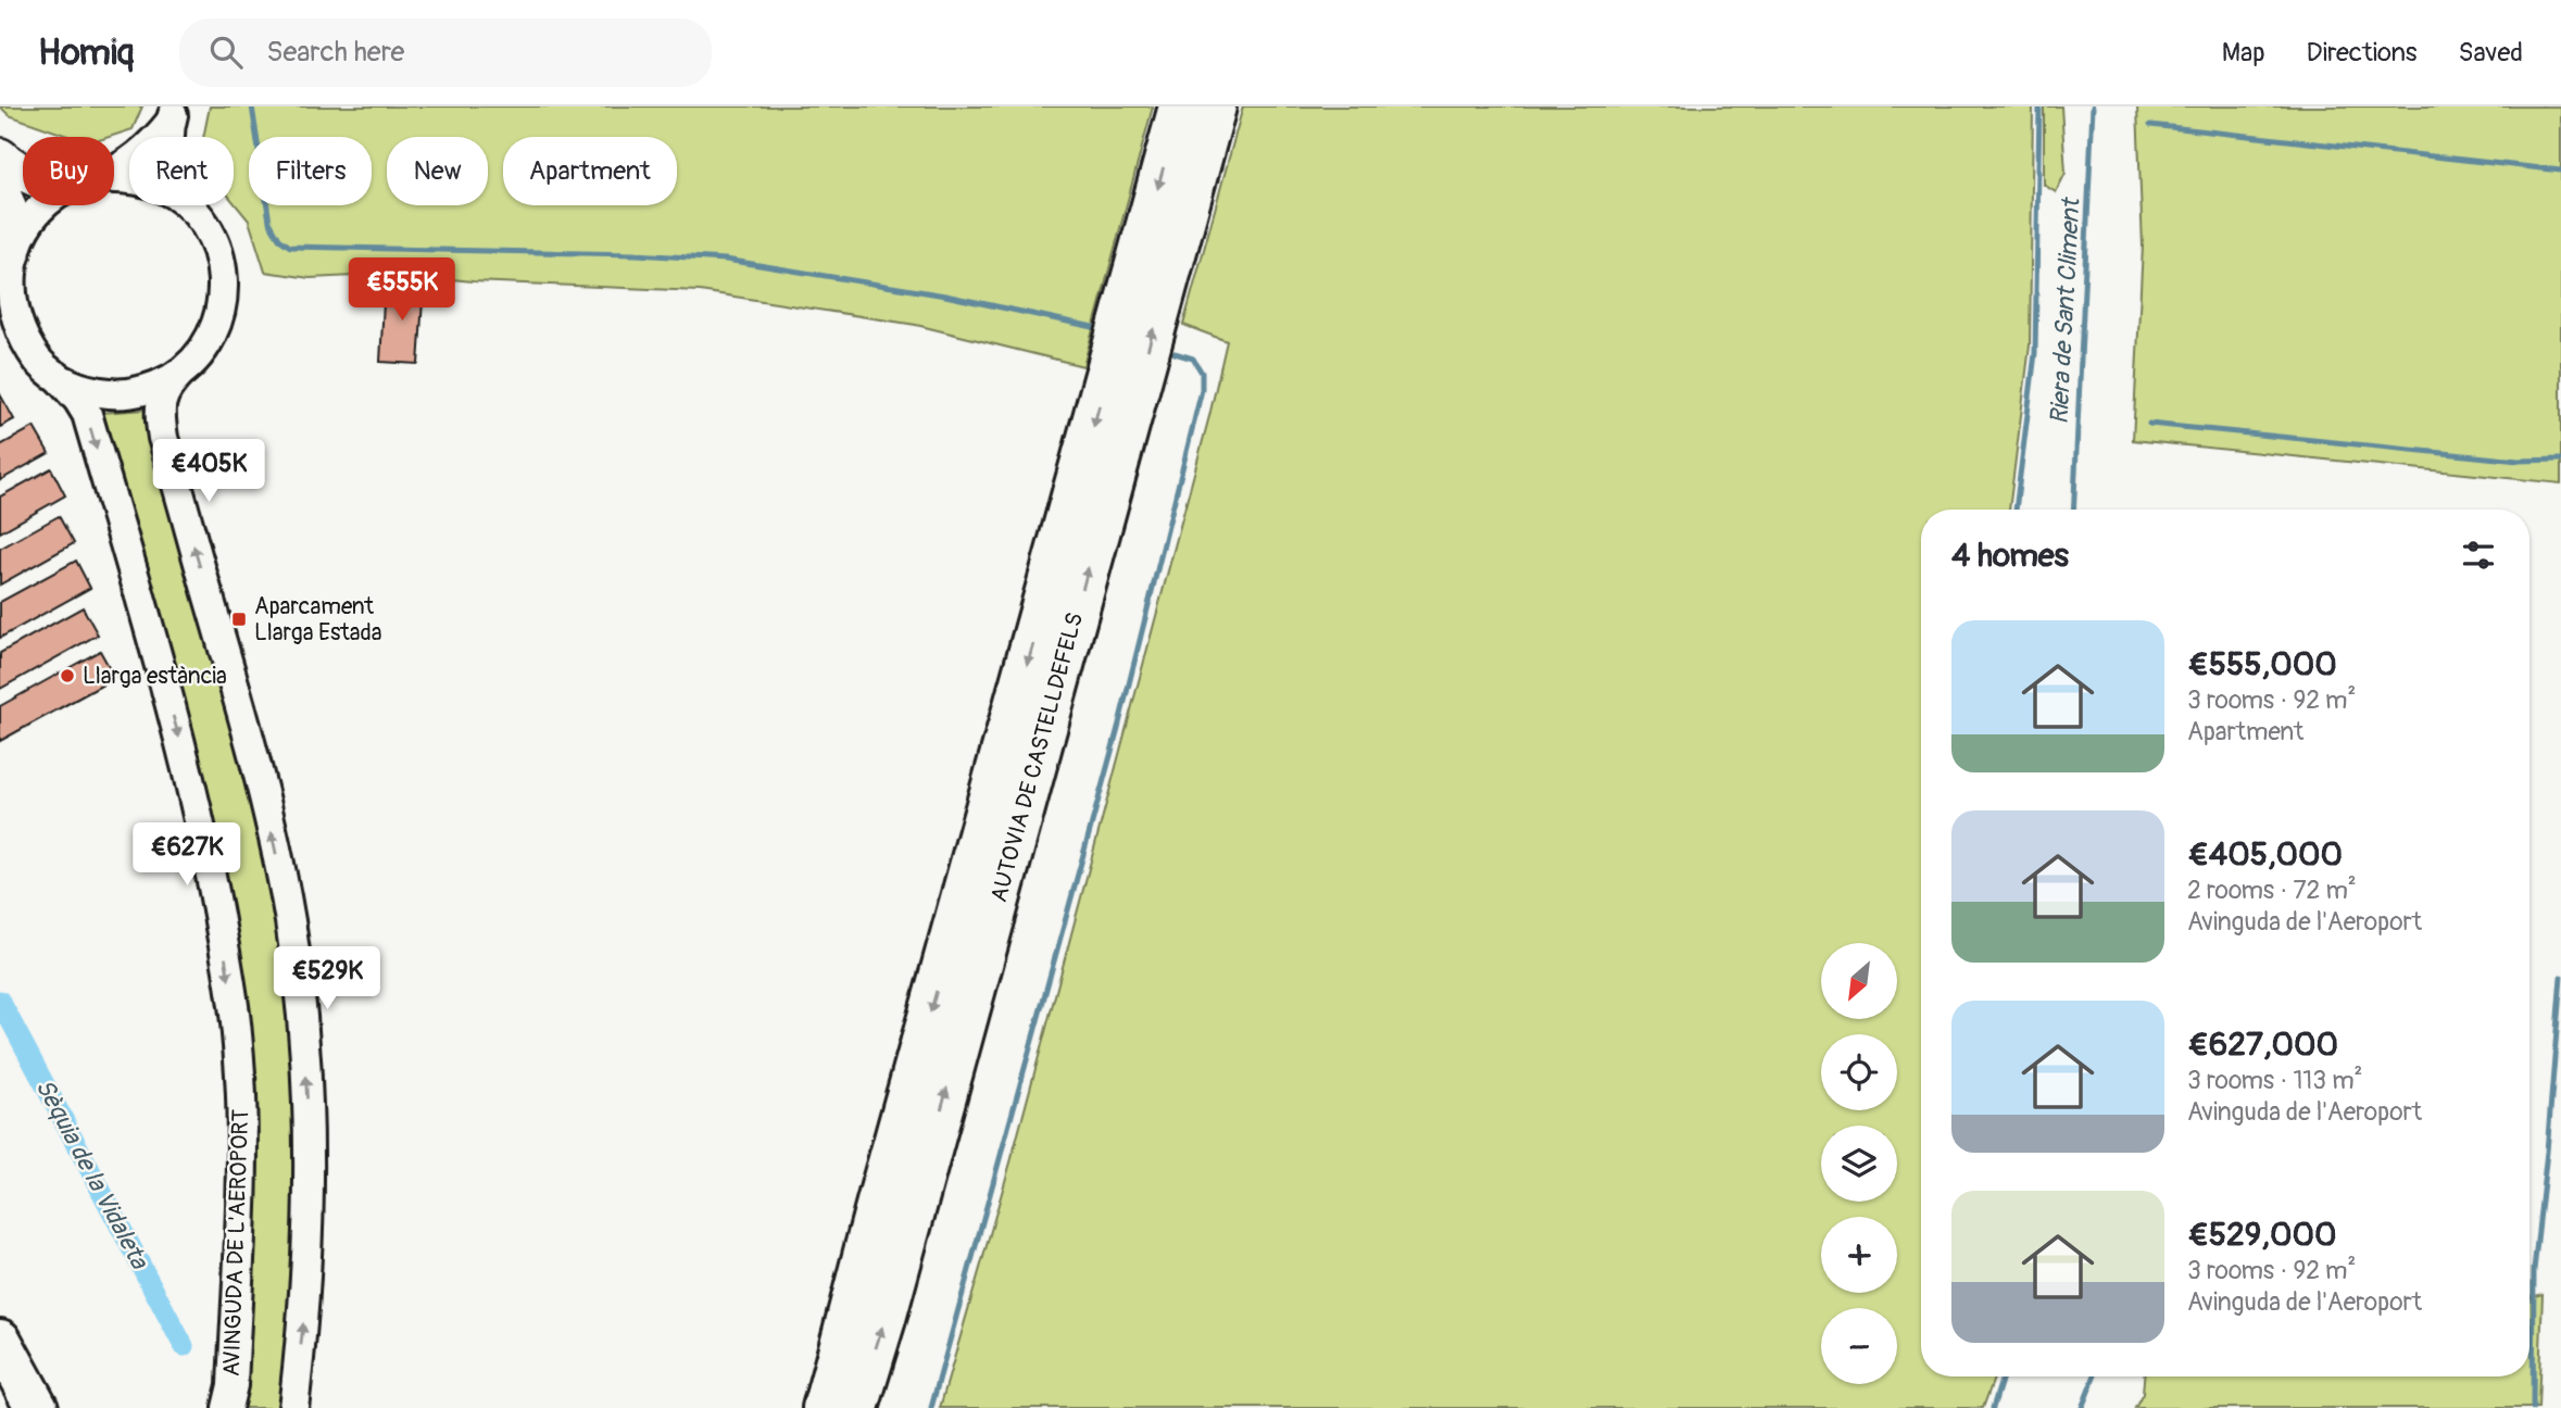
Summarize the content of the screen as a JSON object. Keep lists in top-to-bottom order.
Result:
{
  "streets": {
    "highway": ["AUTOVIA DE CASTELLDEFELS"],
    "street": ["AVINGUDA DE L'AEROPORT"]
  },
  "water": ["Riera de Sant Climent", "Sèquia de la Vidaleta"],
  "places": {
    "transit": ["Aparcament Llarga Estada"],
    "other": ["Llarga estància"]
  },
  "north": "bottom left",
  "page": {
    "header": "Homiq",
    "search": "Search here",
    "nav": ["Map", "Directions", "Saved"],
    "chip": [
      "Buy",
      "Rent",
      "Filters",
      "New",
      "Apartment"
    ],
    "price": [
      "€555K",
      "€405K",
      "€627K",
      "€529K"
    ],
    "heading": "4 homes",
    "list": [
      {
        "name": "€555,000",
        "note": "3 rooms · 92 m² · Apartment"
      },
      {
        "name": "€405,000",
        "note": "2 rooms · 72 m² · Avinguda de l'Aeroport"
      },
      {
        "name": "€627,000",
        "note": "3 rooms · 113 m² · Avinguda de l'Aeroport"
      },
      {
        "name": "€529,000",
        "note": "3 rooms · 92 m² · Avinguda de l'Aeroport"
      }
    ],
    "map_buttons": ["+", "−"]
  }
}
